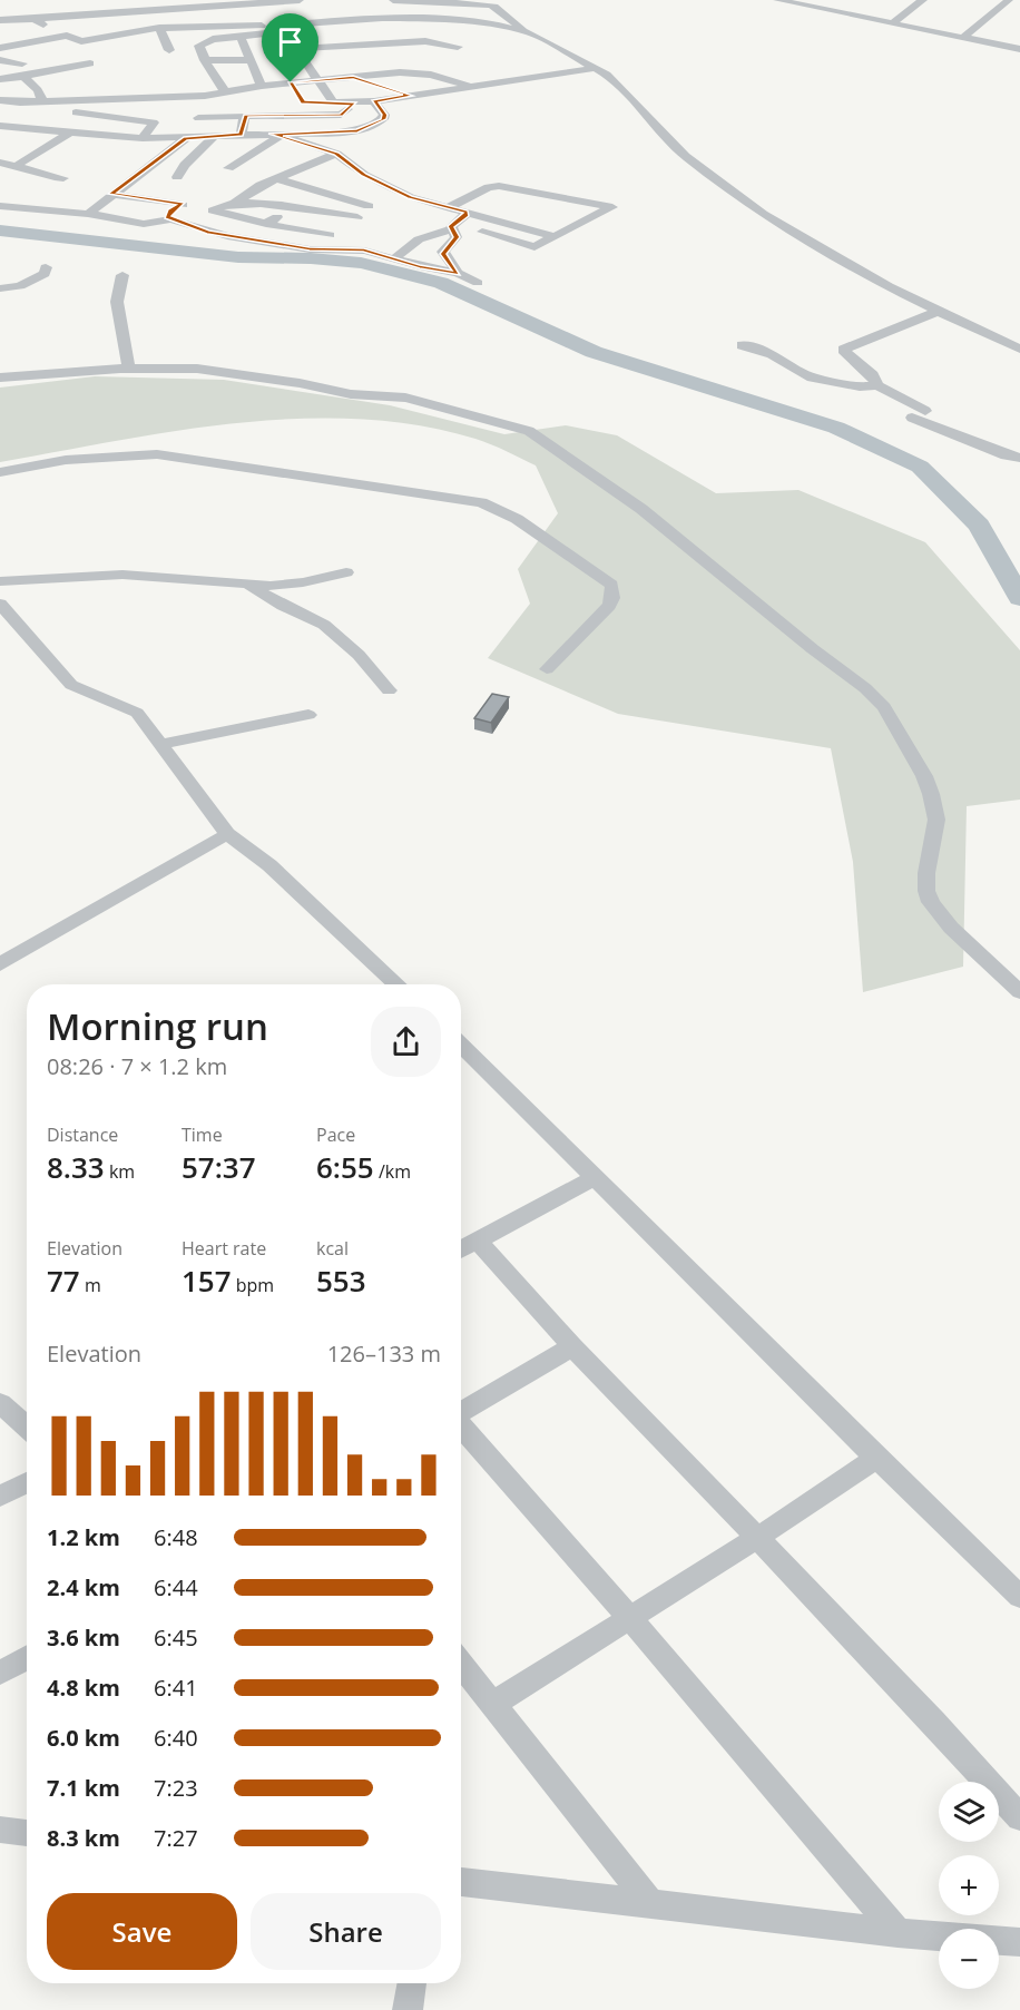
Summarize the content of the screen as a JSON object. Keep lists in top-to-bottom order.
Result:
{
  "page": {
    "heading": ["Morning run", "08:26 · 7 × 1.2 km"],
    "stats": [
      ["Distance", "8.33 km"],
      ["Time", "57:37"],
      ["Pace", "6:55 /km"],
      ["Elevation", "77 m"],
      ["Heart rate", "157 bpm"],
      ["kcal", "553"]
    ],
    "chart": ["Elevation", "126–133 m"],
    "list": [
      {
        "name": "1.2 km",
        "note": "6:48"
      },
      {
        "name": "2.4 km",
        "note": "6:44"
      },
      {
        "name": "3.6 km",
        "note": "6:45"
      },
      {
        "name": "4.8 km",
        "note": "6:41"
      },
      {
        "name": "6.0 km",
        "note": "6:40"
      },
      {
        "name": "7.1 km",
        "note": "7:23"
      },
      {
        "name": "8.3 km",
        "note": "7:27"
      }
    ],
    "map_buttons": ["+", "−"],
    "buttons": ["Save", "Share"]
  }
}
